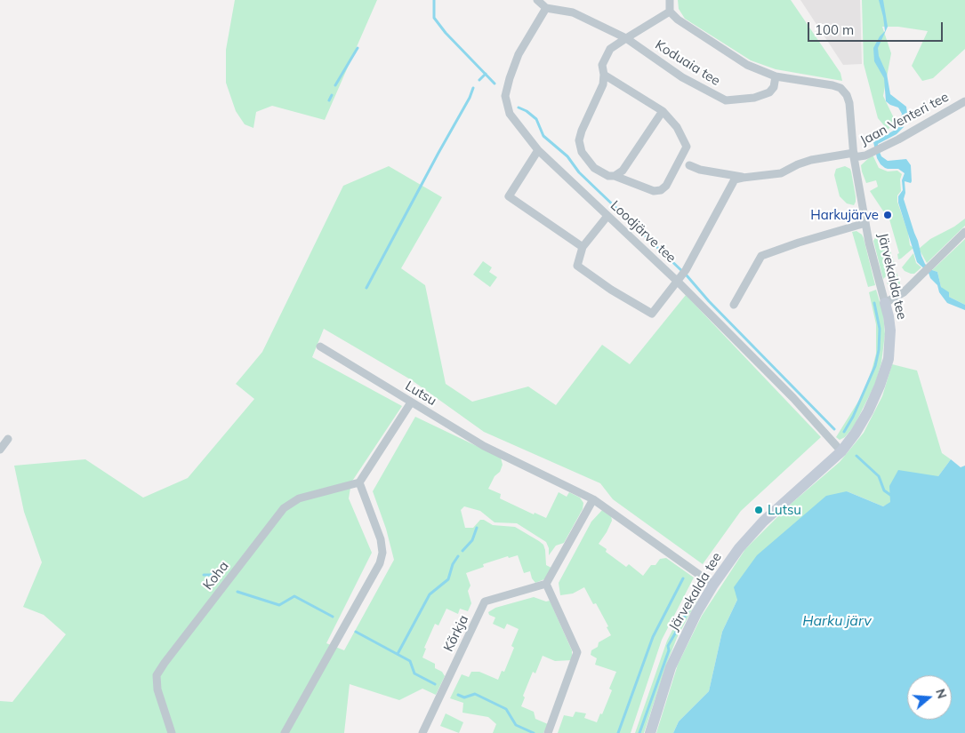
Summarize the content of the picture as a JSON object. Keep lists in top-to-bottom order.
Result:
{
  "streets": {
    "street": [
      "Koduaia tee",
      "Jaan Venteri tee",
      "Loodjärve tee",
      "Järvekalda tee",
      "Lutsu",
      "Koha",
      "Kõrkja"
    ]
  },
  "crossings": [
    ["Koduaia tee", "Järvekalda tee"],
    ["Jaan Venteri tee", "Järvekalda tee"],
    ["Loodjärve tee", "Järvekalda tee"],
    ["Järvekalda tee", "Lutsu"]
  ],
  "water": ["Harku järv"],
  "places": ["Harkujärve", "Lutsu"],
  "scale_bar": "100 m",
  "north": "right"
}
